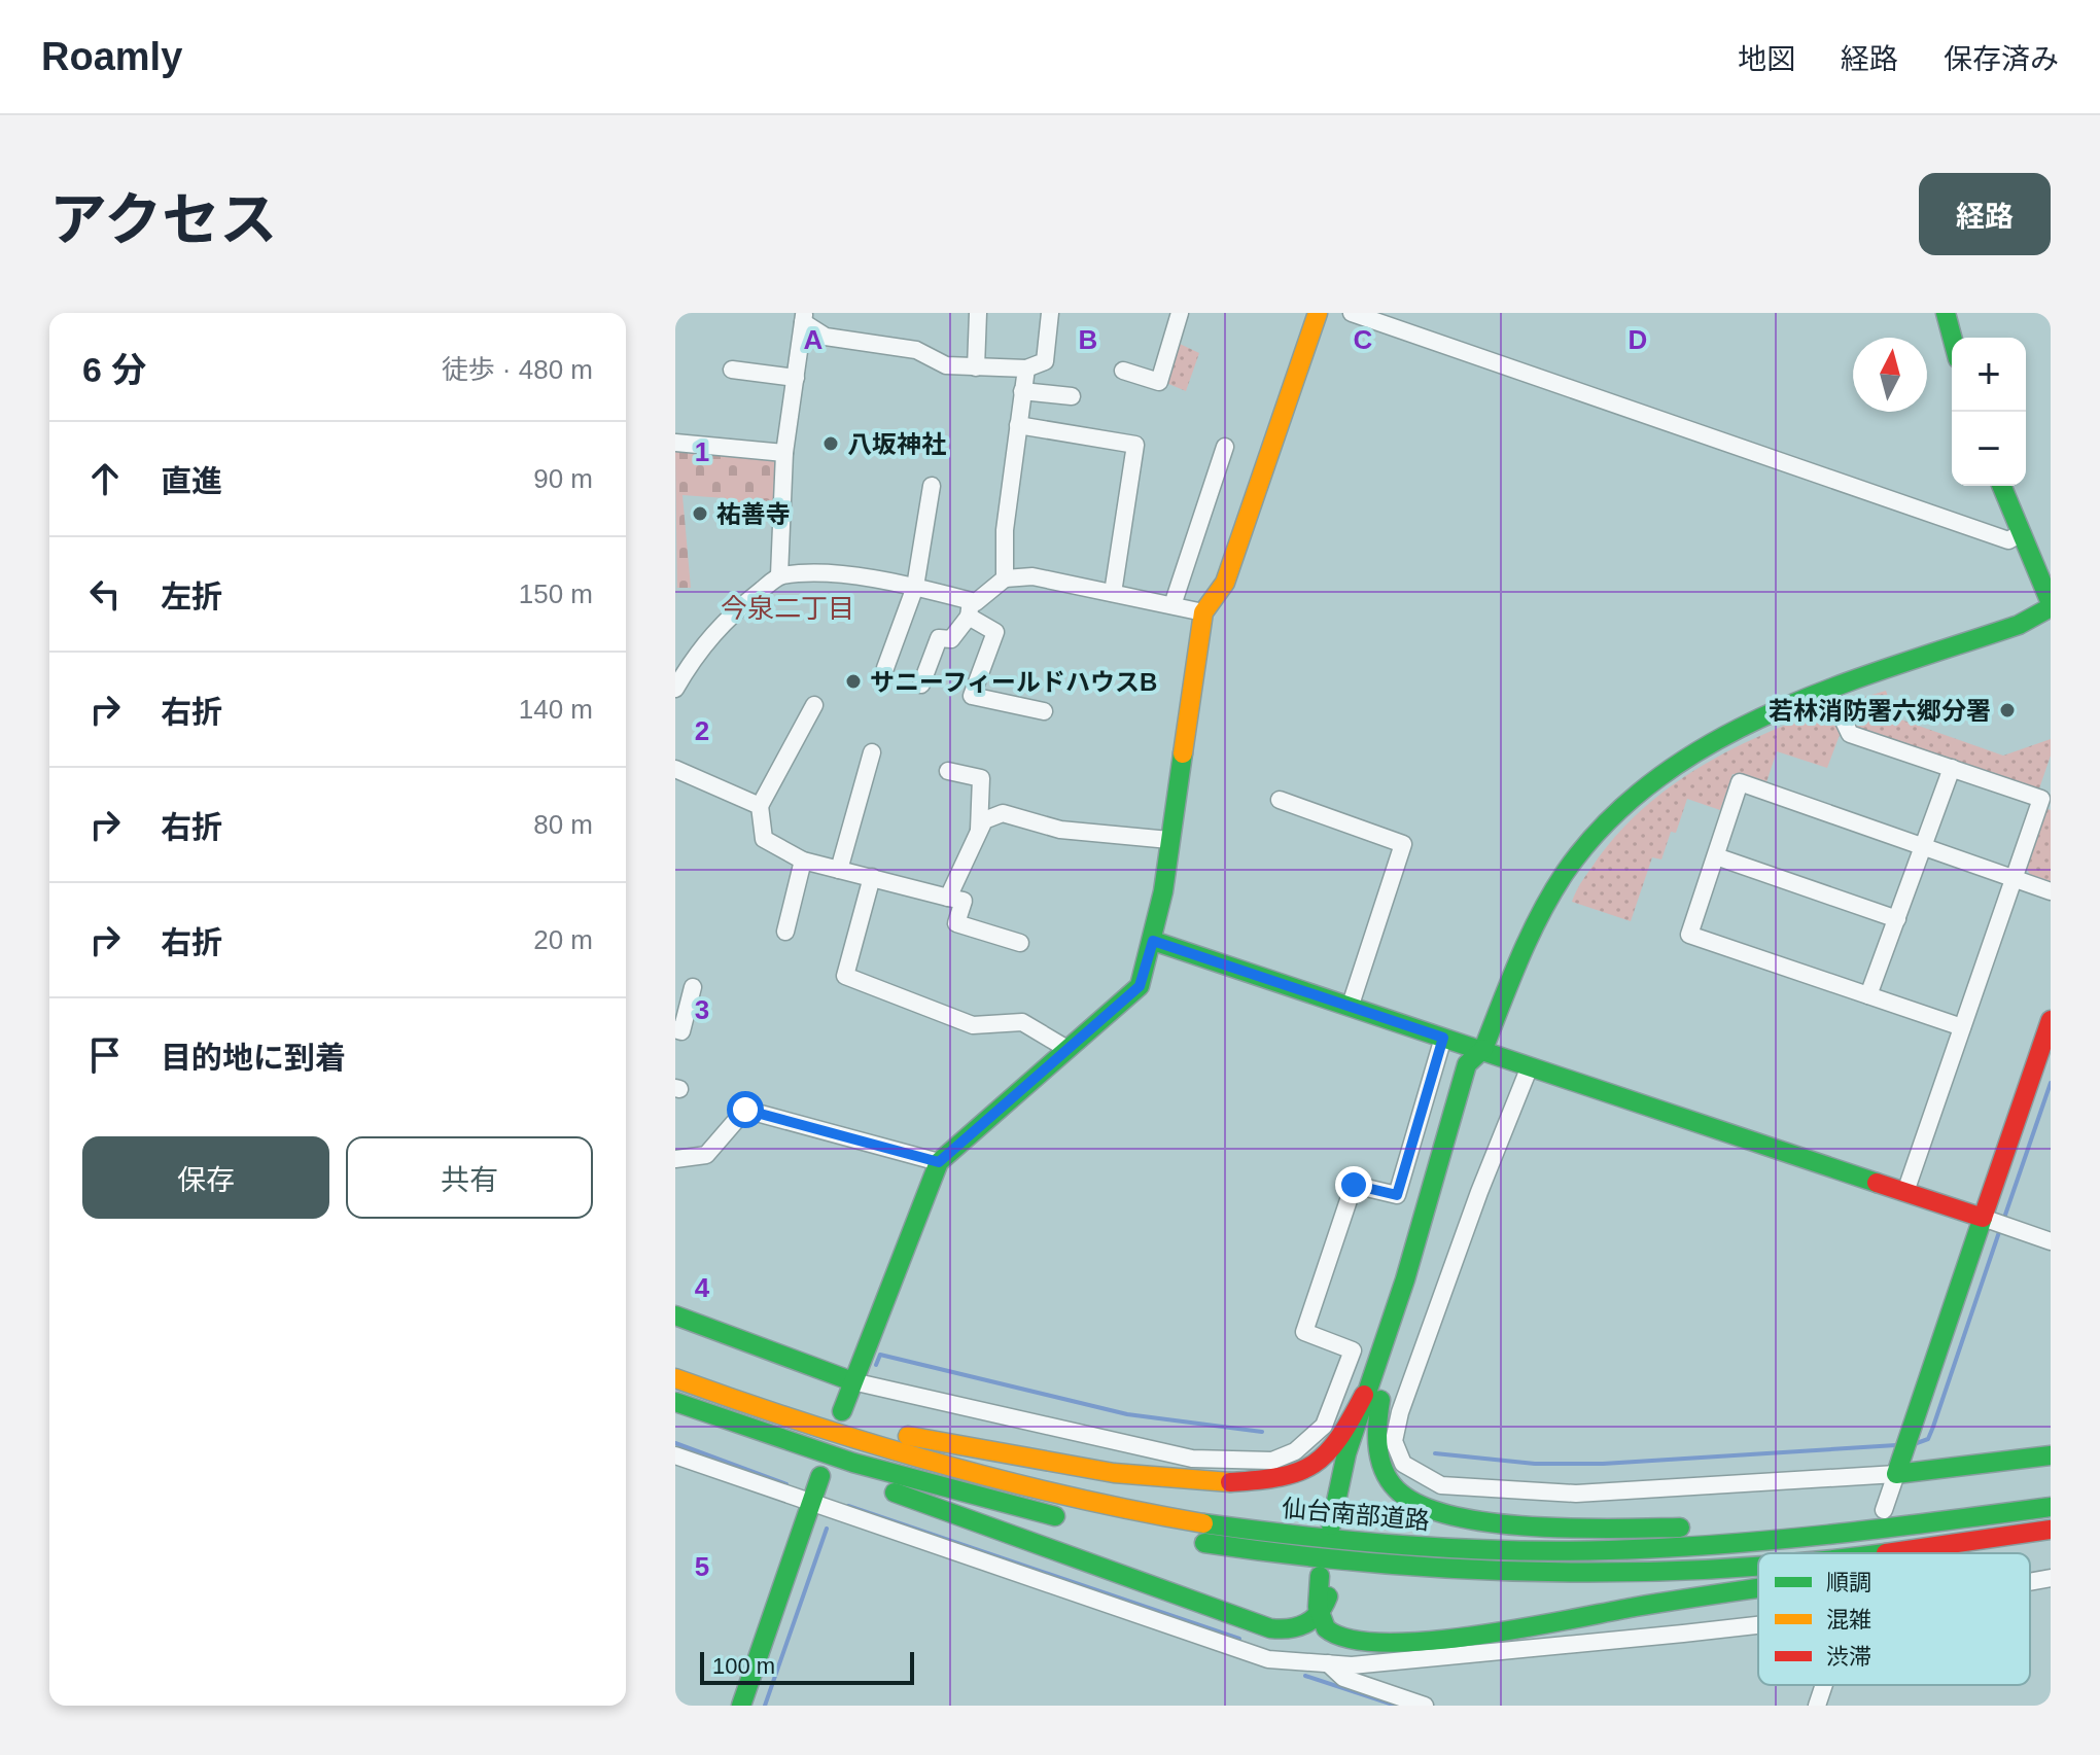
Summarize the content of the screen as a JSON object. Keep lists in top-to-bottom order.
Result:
{
  "streets": {
    "main road": ["仙台南部道路"]
  },
  "districts": ["今泉二丁目"],
  "places": [
    "八坂神社",
    "祐善寺",
    "サニーフィールドハウスB",
    "若林消防署六郷分署"
  ],
  "legend": ["順調", "混雑", "渋滞"],
  "scale_bar": "100 m",
  "north": "top",
  "page": {
    "header": "Roamly",
    "nav": ["地図", "経路", "保存済み"],
    "title": "アクセス",
    "buttons": [
      "経路",
      ["保存", "共有"]
    ],
    "heading": ["6 分", "徒歩 · 480 m"],
    "map_buttons": ["+", "−"],
    "list": [
      ["直進", "90 m"],
      ["左折", "150 m"],
      ["右折", "140 m"],
      ["右折", "80 m"],
      ["右折", "20 m"],
      "目的地に到着"
    ],
    "scale": "100 m"
  },
  "grid": {
    "columns": [
      "A",
      "B",
      "C",
      "D"
    ],
    "rows": [
      "1",
      "2",
      "3",
      "4",
      "5"
    ]
  }
}
